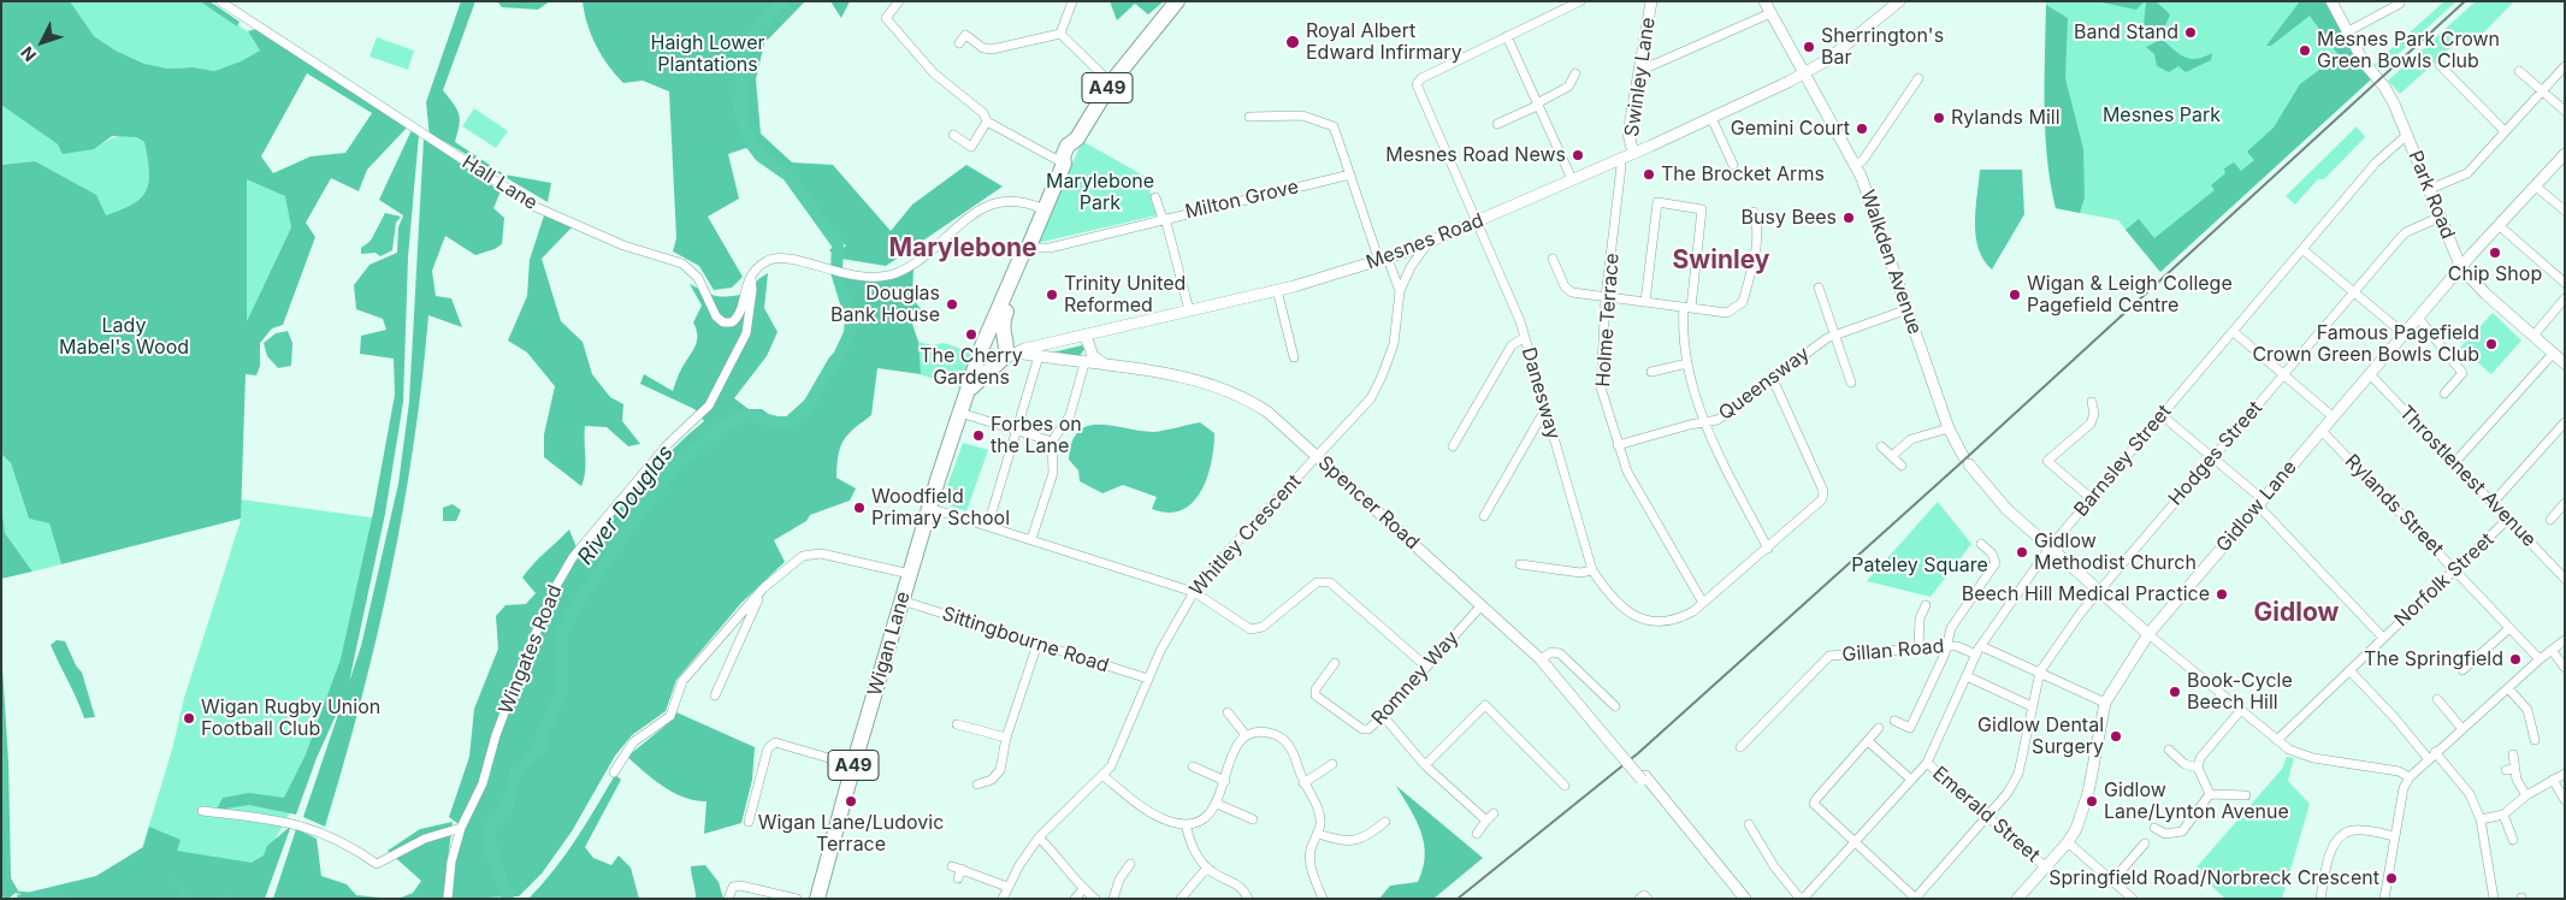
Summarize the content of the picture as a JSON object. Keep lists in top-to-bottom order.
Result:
{
  "streets": {
    "highway": ["A49", "Wigan Lane"],
    "street": [
      "Swinley Lane",
      "Hall Lane",
      "Park Road",
      "Milton Grove",
      "Mesnes Road",
      "Walkden Avenue",
      "Holme Terrace",
      "Queensway",
      "Danesway",
      "Hodges Street",
      "Barnsley Street",
      "Throstlenest Avenue",
      "Spencer Road",
      "Rylands Street",
      "Gidlow Lane",
      "Whitley Crescent",
      "Norfolk Street",
      "Sittingbourne Road",
      "Wingates Road",
      "Gillan Road",
      "Romney Way",
      "Emerald Street"
    ]
  },
  "crossings": [
    ["Swinley Lane", "Mesnes Road"],
    ["Hall Lane", "Wingates Road"],
    ["Park Road", "Hodges Street"],
    ["Park Road", "Barnsley Street"],
    ["Park Road", "Gidlow Lane"],
    ["Milton Grove", "Whitley Crescent"],
    ["Milton Grove", "Wigan Lane"],
    ["Mesnes Road", "Walkden Avenue"],
    ["Mesnes Road", "Holme Terrace"],
    ["Mesnes Road", "Danesway"],
    ["Mesnes Road", "Spencer Road"],
    ["Mesnes Road", "Whitley Crescent"],
    ["Mesnes Road", "Wigan Lane"],
    ["Walkden Avenue", "Queensway"],
    ["Walkden Avenue", "Hodges Street"],
    ["Walkden Avenue", "Barnsley Street"],
    ["Walkden Avenue", "Gidlow Lane"],
    ["Holme Terrace", "Queensway"],
    ["Hodges Street", "Gillan Road"],
    ["Hodges Street", "Emerald Street"],
    ["Barnsley Street", "Gillan Road"],
    ["Barnsley Street", "Emerald Street"],
    ["Throstlenest Avenue", "Gidlow Lane"],
    ["Throstlenest Avenue", "Norfolk Street"],
    ["Spencer Road", "Whitley Crescent"],
    ["Spencer Road", "Wigan Lane"],
    ["Spencer Road", "Romney Way"],
    ["Rylands Street", "Gidlow Lane"],
    ["Rylands Street", "Norfolk Street"],
    ["Gidlow Lane", "Gillan Road"],
    ["Gidlow Lane", "Emerald Street"],
    ["Whitley Crescent", "Sittingbourne Road"],
    ["Sittingbourne Road", "Wigan Lane"]
  ],
  "districts": ["Marylebone", "Swinley", "Gidlow"],
  "water": ["River Douglas"],
  "parks": [
    "Haigh Lower Plantations",
    "Mesnes Park",
    "Marylebone Park",
    "Lady Mabel's Wood",
    "Pateley Square"
  ],
  "places": [
    "Band Stand",
    "Royal Albert Edward Infirmary",
    "Sherrington's Bar",
    "Mesnes Park Crown Green Bowls Club",
    "Rylands Mill",
    "Gemini Court",
    "Mesnes Road News",
    "The Brocket Arms",
    "Busy Bees",
    "Chip Shop",
    "Trinity United Reformed",
    "Wigan & Leigh College Pagefield Centre",
    "Douglas Bank House",
    "The Cherry Gardens",
    "Famous Pagefield Crown Green Bowls Club",
    "Forbes on the Lane",
    "Woodfield Primary School",
    "Gidlow Methodist Church",
    "Beech Hill Medical Practice",
    "The Springfield",
    "Book-Cycle Beech Hill",
    "Wigan Rugby Union Football Club",
    "Gidlow Dental Surgery",
    "Wigan Lane/Ludovic Terrace",
    "Gidlow Lane/Lynton Avenue",
    "Springfield Road/Norbreck Crescent"
  ],
  "north": "bottom left"
}
